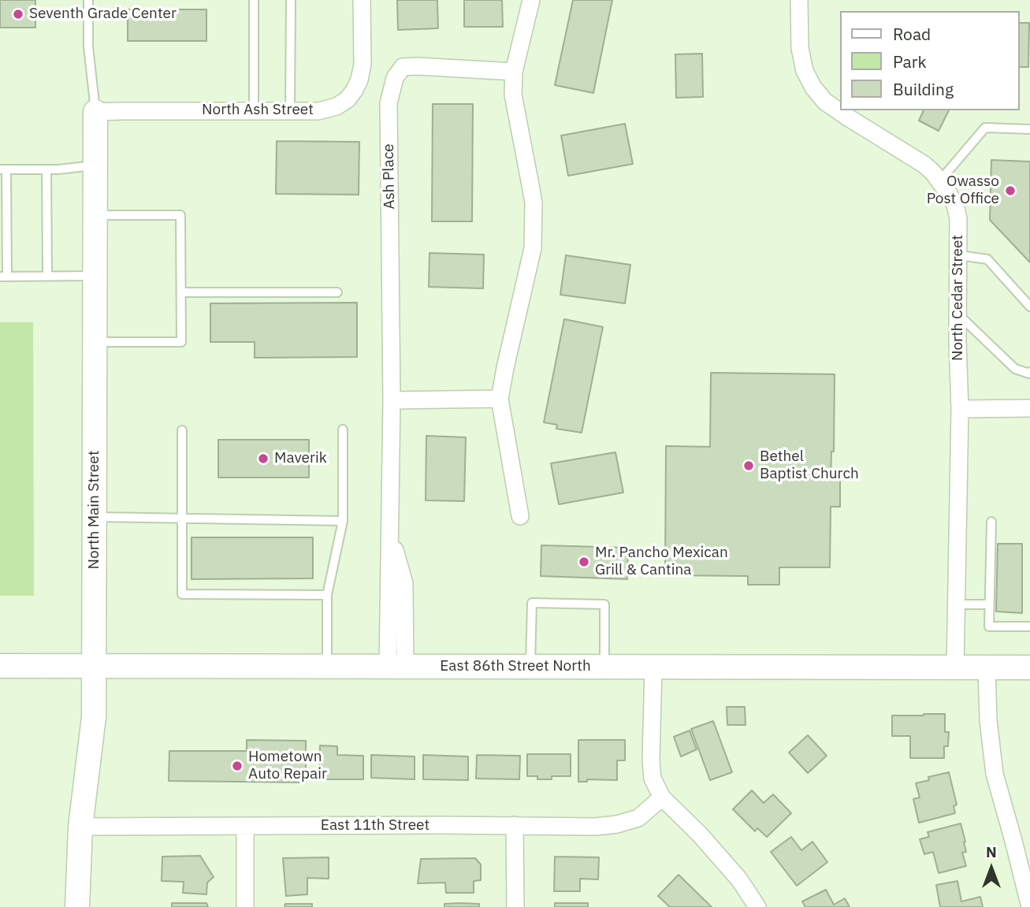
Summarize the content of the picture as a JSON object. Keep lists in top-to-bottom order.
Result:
{
  "streets": {
    "main road": ["North Main Street", "East 86th Street North"],
    "street": [
      "North Ash Street",
      "Ash Place",
      "North Cedar Street",
      "East 11th Street"
    ]
  },
  "crossings": [
    ["North Ash Street", "North Main Street"],
    ["Ash Place", "East 86th Street North"],
    ["North Cedar Street", "East 86th Street North"],
    ["North Main Street", "East 86th Street North"],
    ["North Main Street", "East 11th Street"]
  ],
  "places": [
    "Seventh Grade Center",
    "Owasso Post Office",
    "Maverik",
    "Bethel Baptist Church",
    "Mr. Pancho Mexican Grill & Cantina",
    "Hometown Auto Repair"
  ],
  "legend": ["Road", "Park", "Building"],
  "north": "top"
}
